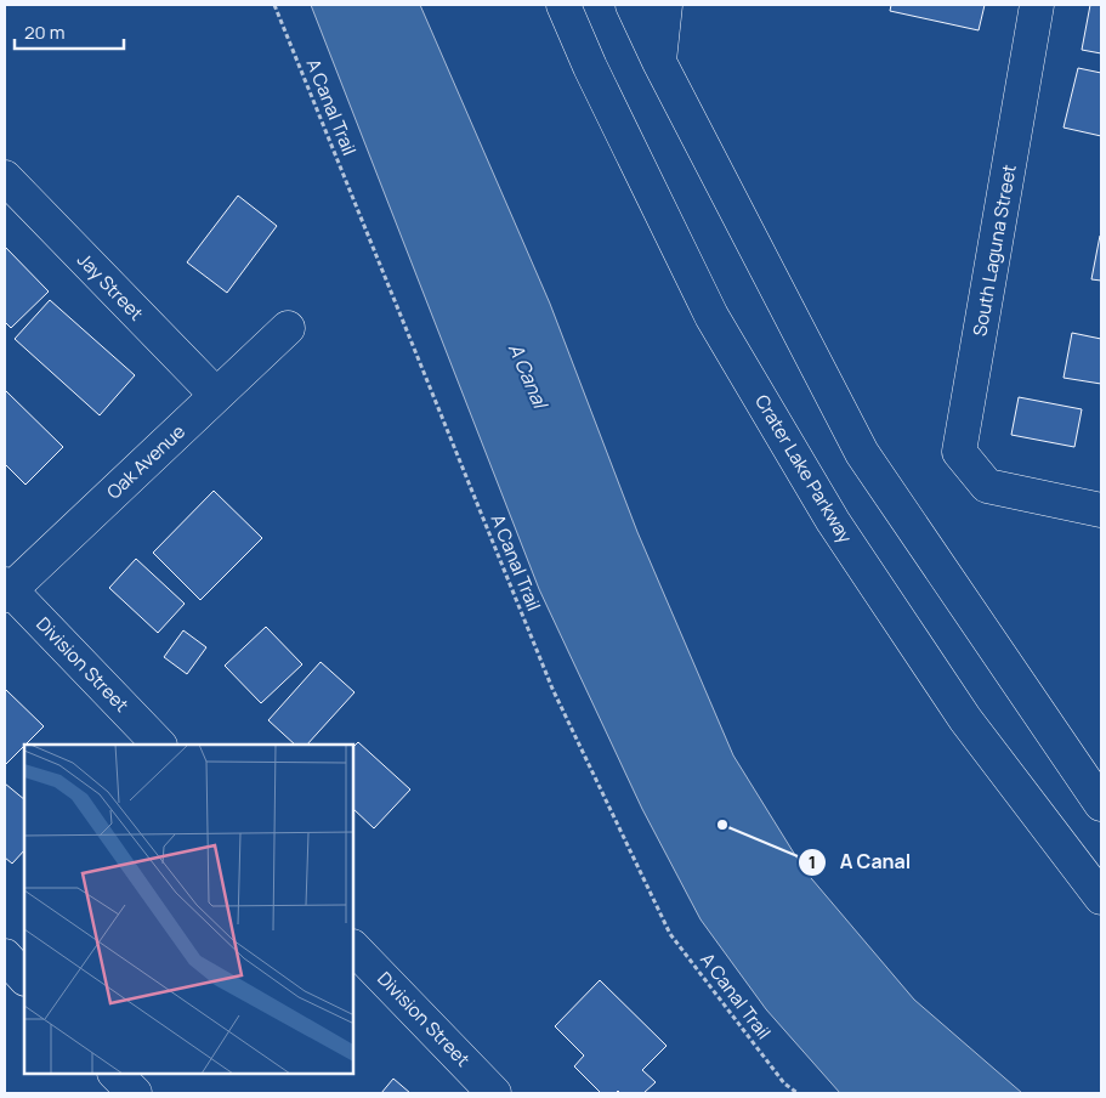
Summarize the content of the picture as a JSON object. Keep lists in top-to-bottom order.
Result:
{
  "streets": {
    "main road": [
      "South Laguna Street",
      "Jay Street",
      "Oak Avenue",
      "Crater Lake Parkway",
      "Division Street"
    ],
    "path": ["A Canal Trail"]
  },
  "crossings": [
    ["Jay Street", "Oak Avenue"],
    ["Oak Avenue", "Division Street"]
  ],
  "water": ["A Canal"],
  "places": ["A Canal"],
  "scale_bar": "20 m"
}
